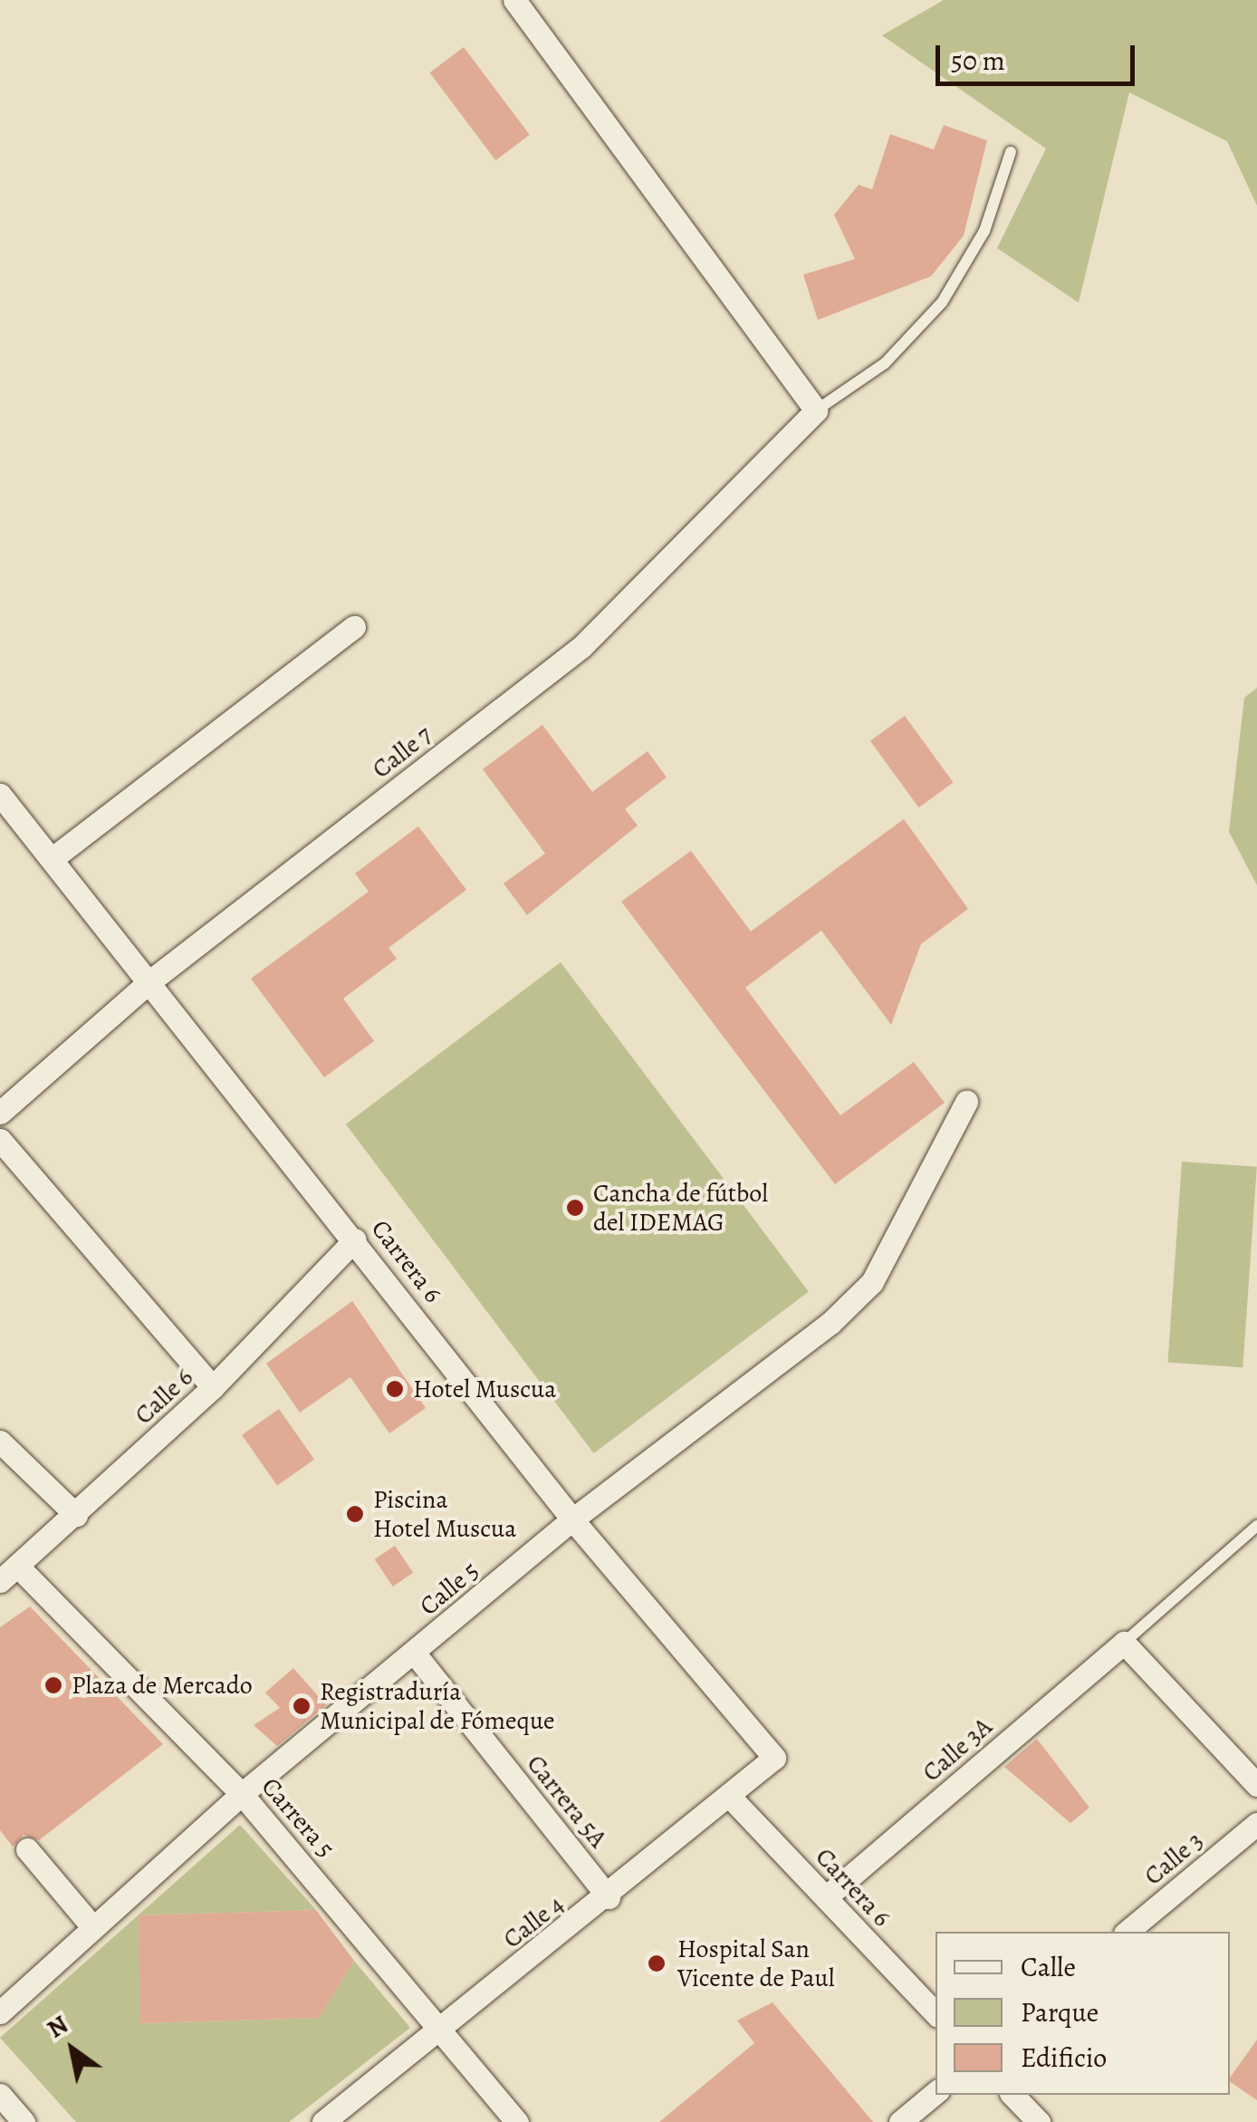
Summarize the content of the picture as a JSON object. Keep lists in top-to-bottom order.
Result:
{
  "streets": {
    "street": [
      "Calle 7",
      "Carrera 6",
      "Calle 6",
      "Calle 5",
      "Calle 3A",
      "Carrera 5A",
      "Carrera 5",
      "Calle 3",
      "Calle 4"
    ]
  },
  "crossings": [
    ["Calle 7", "Carrera 6"],
    ["Carrera 6", "Calle 6"],
    ["Carrera 6", "Calle 5"],
    ["Carrera 6", "Calle 3A"],
    ["Carrera 6", "Calle 4"],
    ["Calle 6", "Carrera 5"],
    ["Calle 5", "Carrera 5A"],
    ["Calle 5", "Carrera 5"],
    ["Carrera 5A", "Calle 4"],
    ["Carrera 5", "Calle 4"]
  ],
  "places": [
    "Cancha de fútbol del IDEMAG",
    "Hotel Muscua",
    "Piscina Hotel Muscua",
    "Plaza de Mercado",
    "Registraduría Municipal de Fómeque",
    "Hospital San Vicente de Paul"
  ],
  "legend": ["Calle", "Parque", "Edificio"],
  "scale_bar": "50 m",
  "north": "top left"
}
